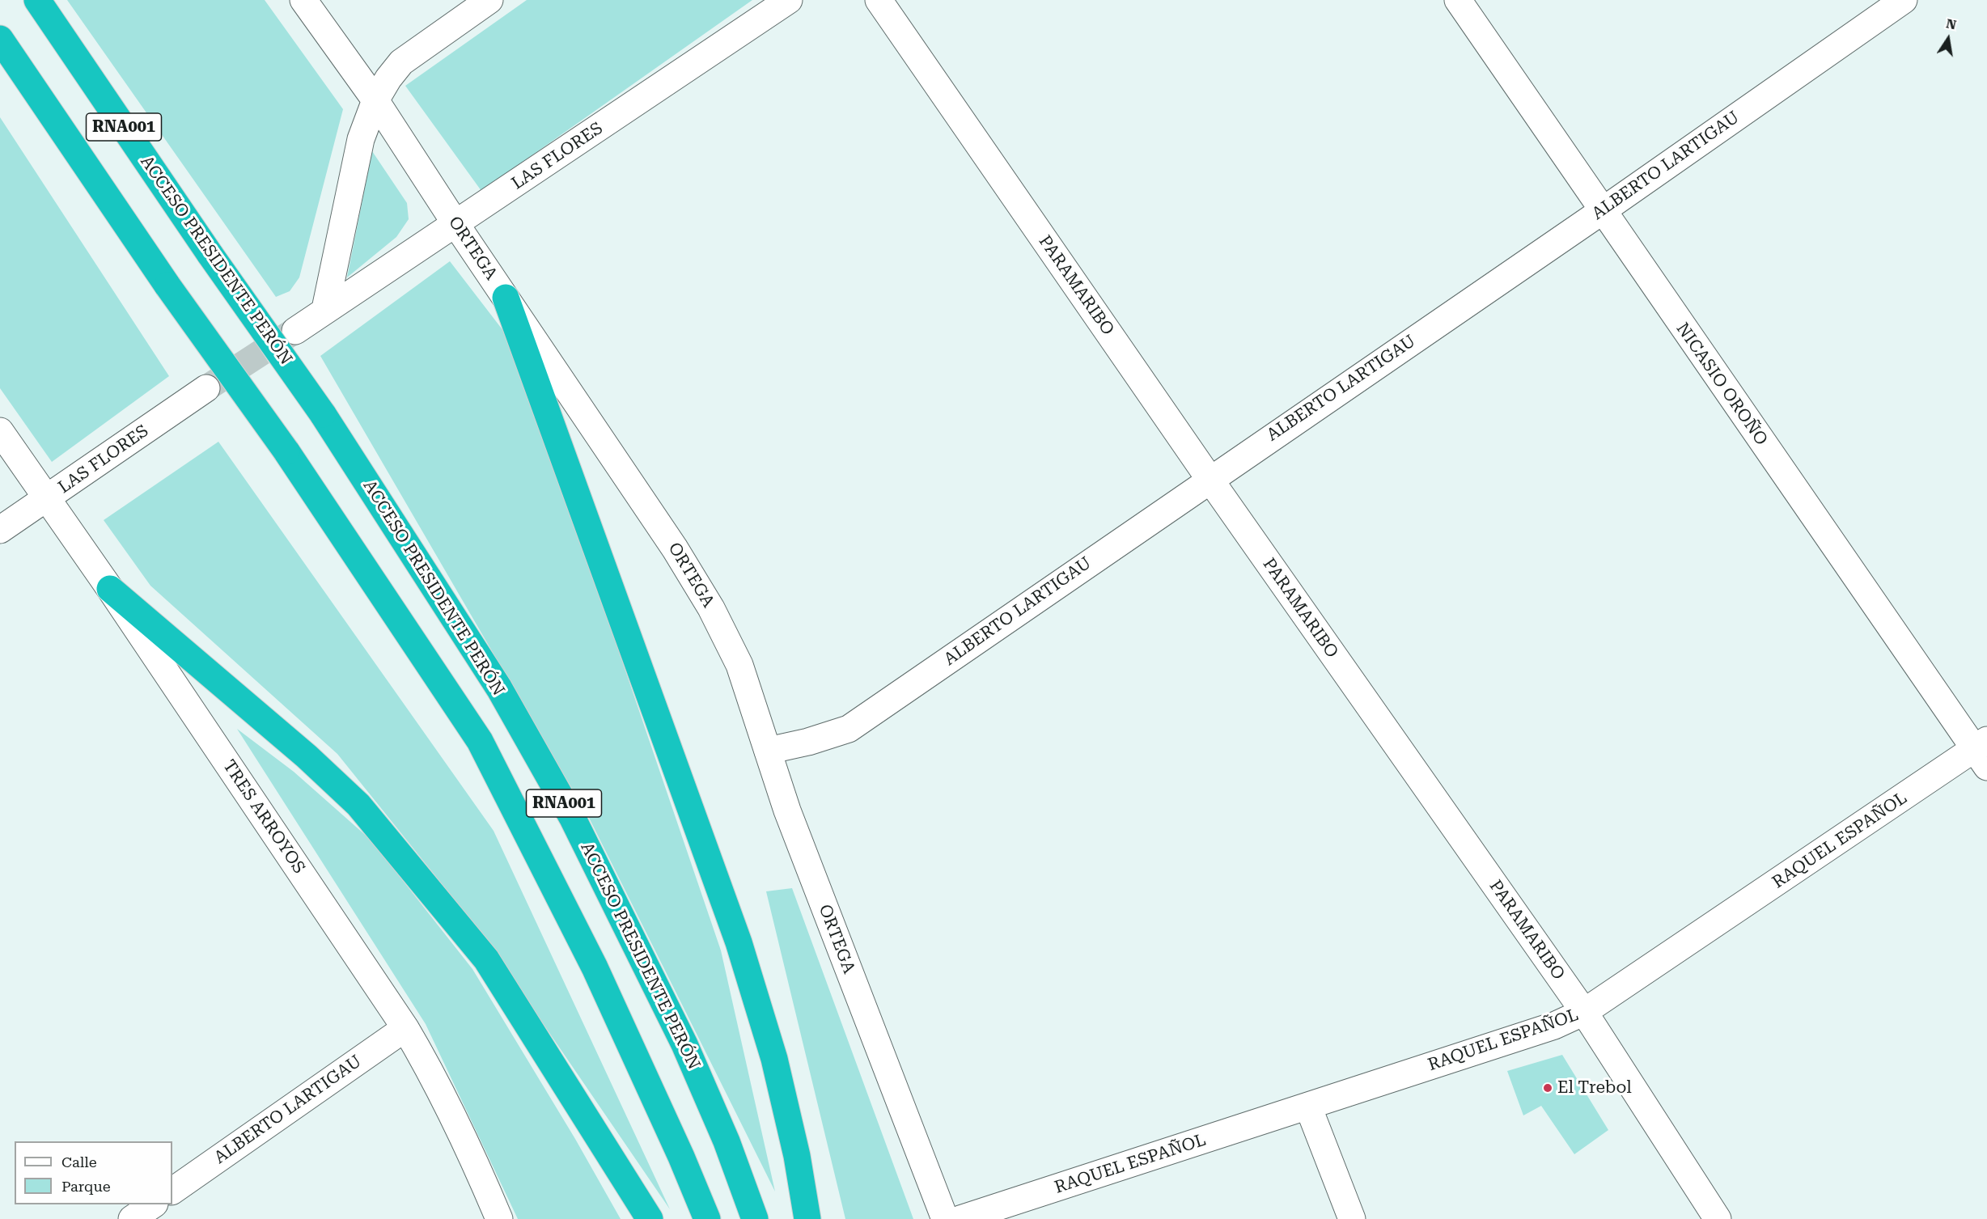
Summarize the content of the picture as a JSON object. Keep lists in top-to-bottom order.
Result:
{
  "streets": {
    "highway": ["RNA001", "ACCESO PRESIDENTE PERÓN"],
    "street": [
      "LAS FLORES",
      "ALBERTO LARTIGAU",
      "ORTEGA",
      "PARAMARIBO",
      "NICASIO OROÑO",
      "TRES ARROYOS",
      "RAQUEL ESPAÑOL"
    ]
  },
  "crossings": [
    ["LAS FLORES", "ORTEGA"],
    ["LAS FLORES", "TRES ARROYOS"],
    ["ALBERTO LARTIGAU", "ORTEGA"],
    ["ALBERTO LARTIGAU", "PARAMARIBO"],
    ["ALBERTO LARTIGAU", "NICASIO OROÑO"],
    ["ALBERTO LARTIGAU", "TRES ARROYOS"],
    ["PARAMARIBO", "RAQUEL ESPAÑOL"],
    ["NICASIO OROÑO", "RAQUEL ESPAÑOL"]
  ],
  "places": ["El Trebol"],
  "legend": ["Calle", "Parque"],
  "north": "top"
}
